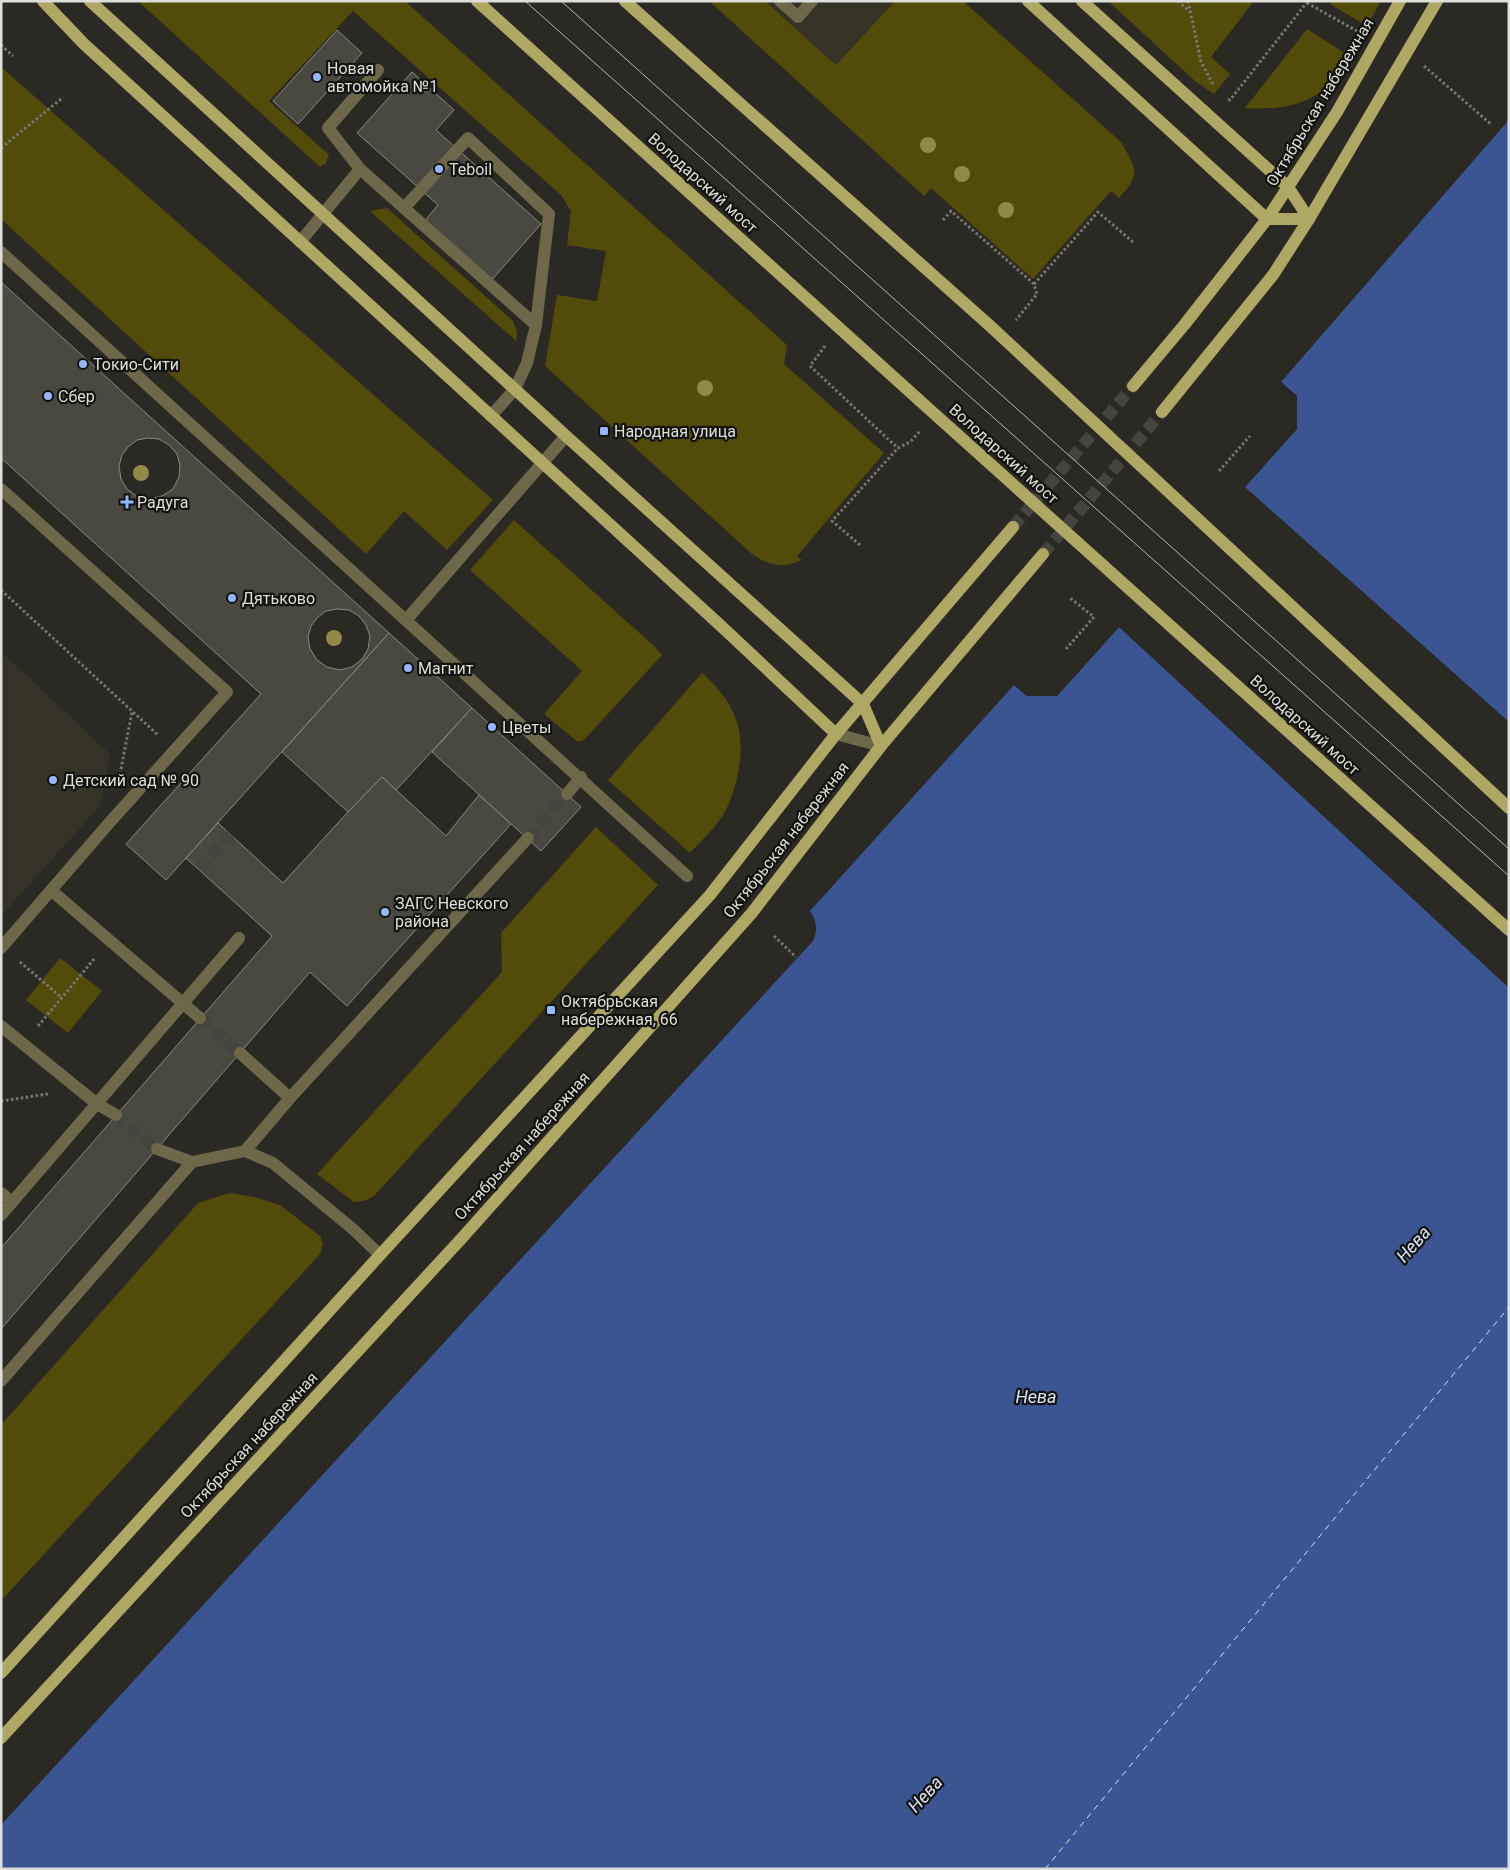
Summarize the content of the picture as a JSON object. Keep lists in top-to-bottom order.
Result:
{
  "streets": {
    "main road": ["Октябрьская набережная", "Володарский мост"]
  },
  "water": ["Нева"],
  "places": {
    "other": [
      "Новая автомойка №1",
      "Teboil",
      "Токио-Сити",
      "Сбер",
      "Дятьково",
      "Магнит",
      "Цветы",
      "Детский сад № 90",
      "ЗАГС Невского района"
    ],
    "transit": ["Народная улица", "Октябрьская набережная, 66"],
    "health": ["Радуга"]
  }
}
